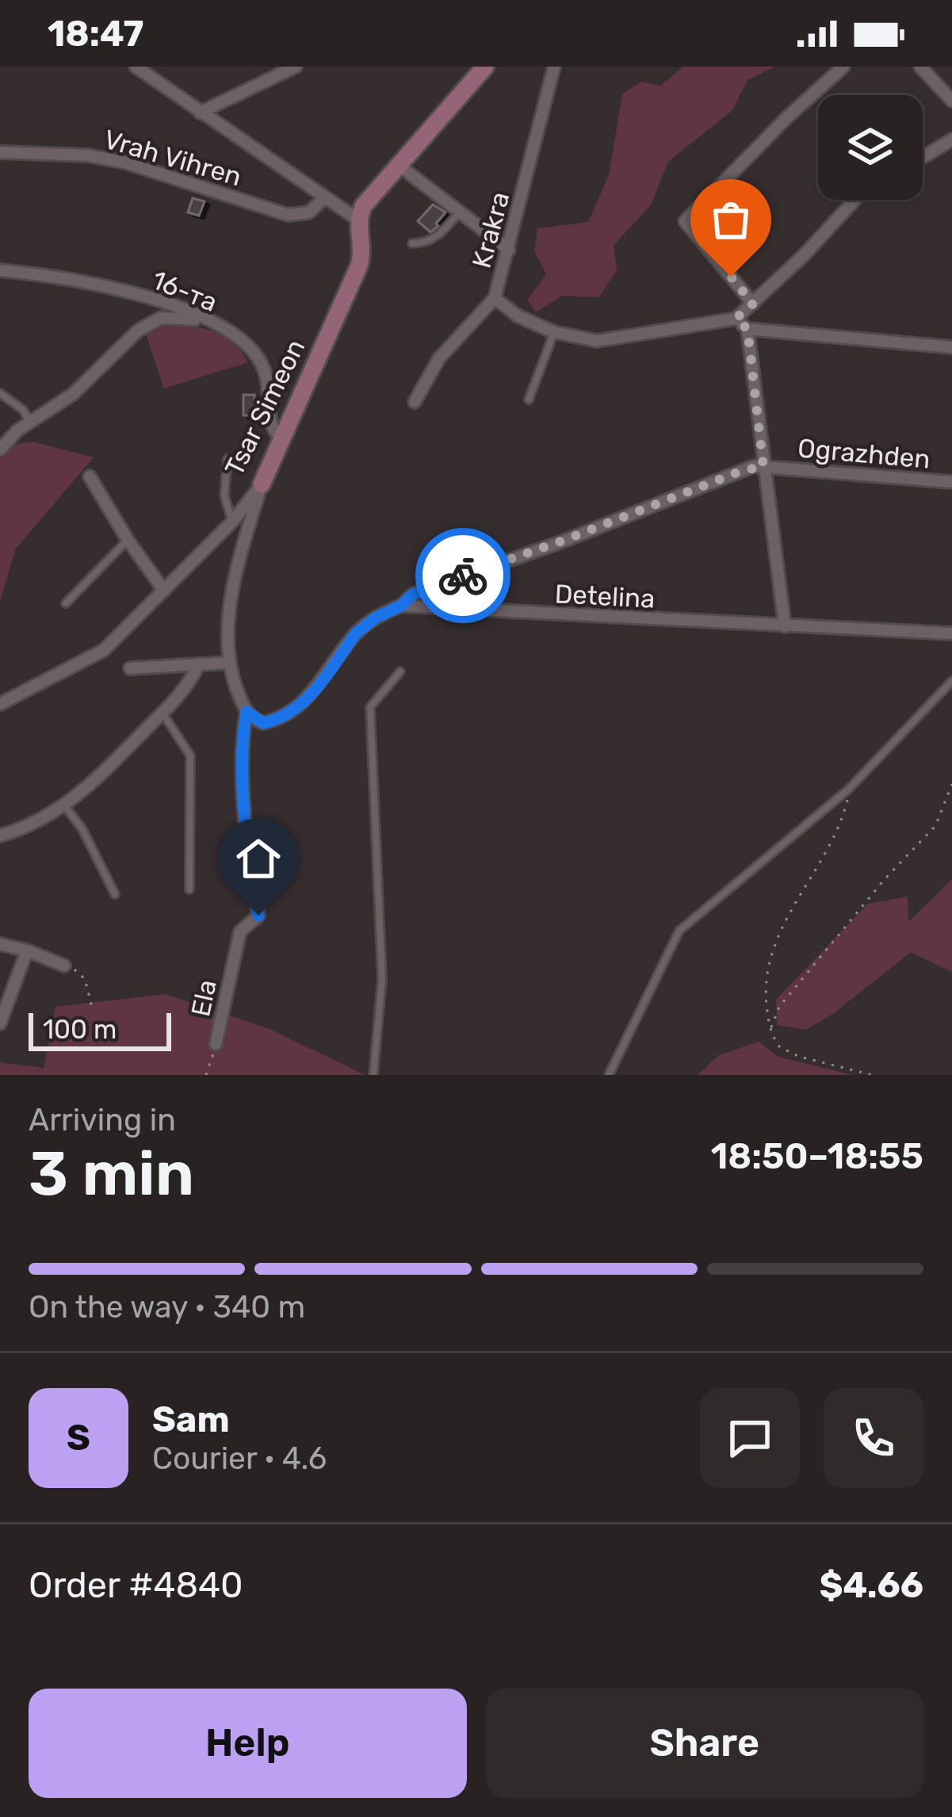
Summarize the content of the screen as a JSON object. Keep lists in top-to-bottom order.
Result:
{
  "streets": {
    "street": [
      "Vrah Vihren",
      "Krakra",
      "16-та",
      "Tsar Simeon",
      "Ograzhden",
      "Detelina",
      "Ela"
    ]
  },
  "crossings": [
    ["16-та", "Tsar Simeon"],
    ["Ograzhden", "Detelina"]
  ],
  "scale_bar": "100 m",
  "page": {
    "status": "18:47",
    "scale": "100 m",
    "heading": ["3 min", "Arriving in", "18:50–18:55"],
    "panel": [
      "Sam",
      "Courier · 4.6",
      "Order #4840",
      "$4.66"
    ],
    "bar": "On the way · 340 m",
    "round": "S",
    "buttons": ["Help", "Share"]
  }
}
